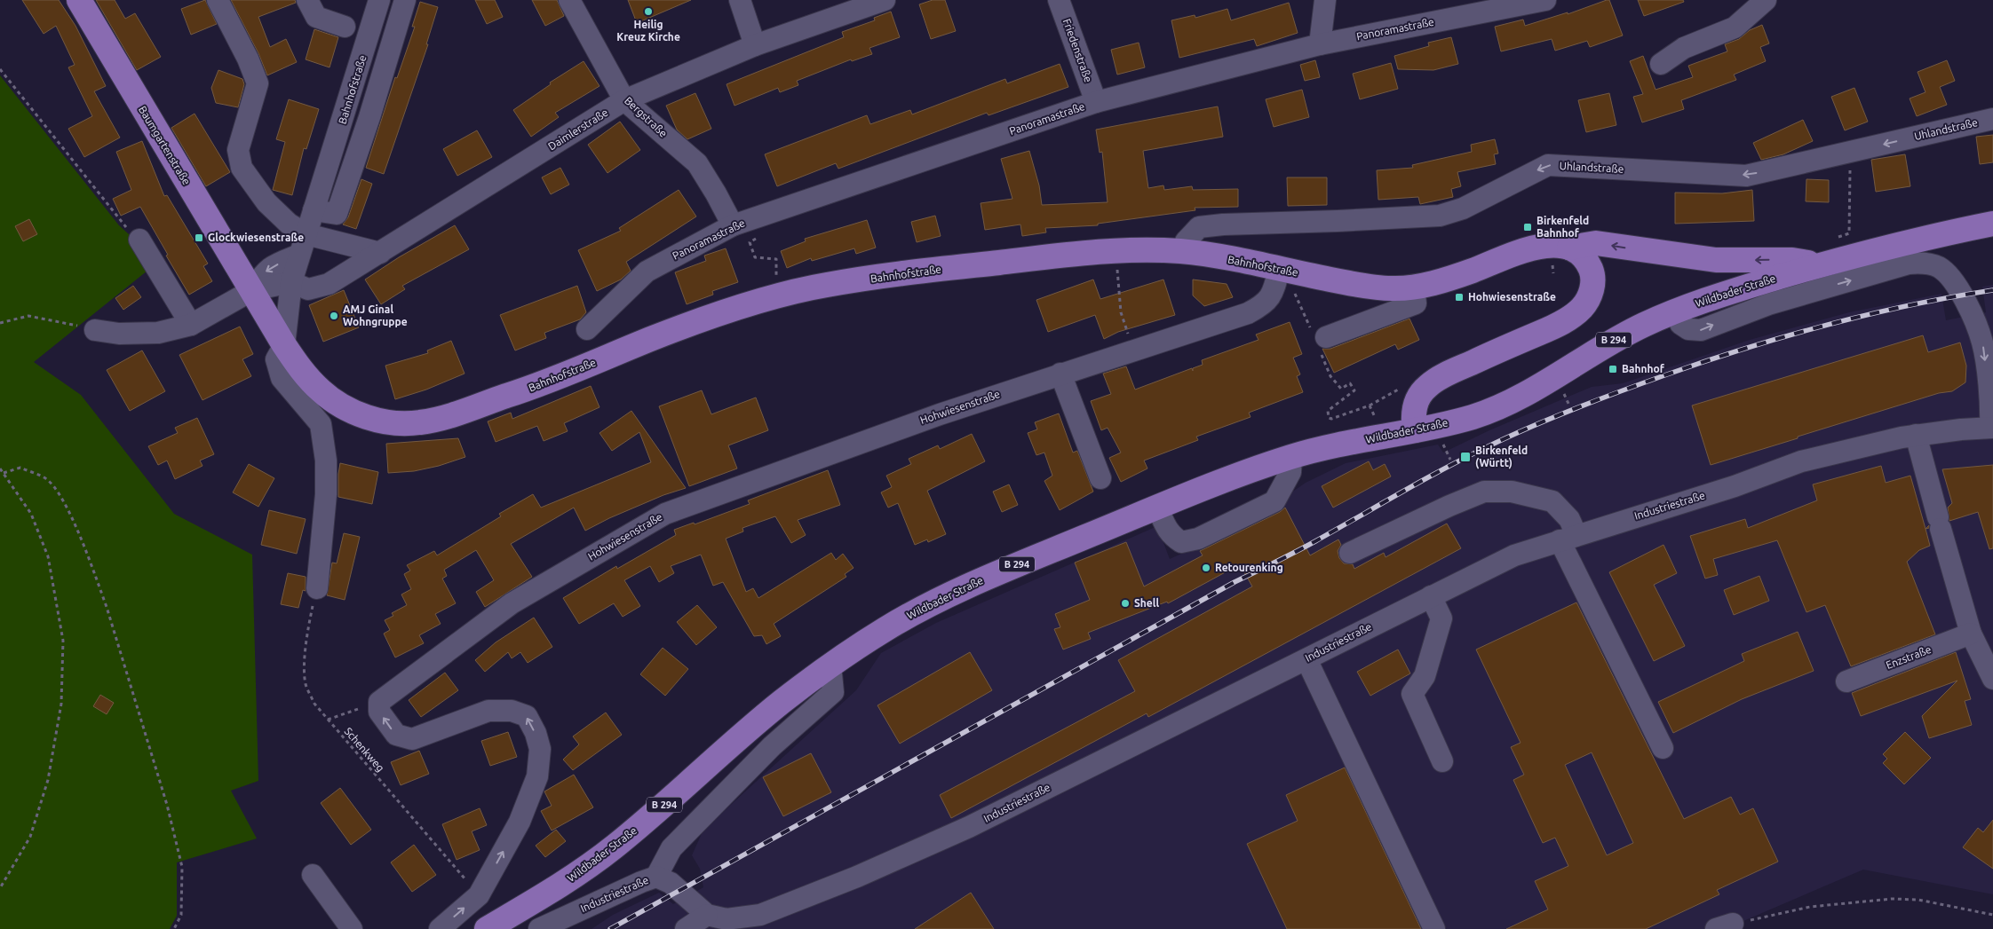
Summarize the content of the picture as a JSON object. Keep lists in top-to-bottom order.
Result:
{
  "streets": {
    "main road": [
      "Bahnhofstraße",
      "Baumgartenstraße",
      "Wildbader Straße",
      "B 294"
    ],
    "street": [
      "Panoramastraße",
      "Friedenstraße",
      "Bergstraße",
      "Daimlerstraße",
      "Uhlandstraße",
      "Hohwiesenstraße",
      "Industriestraße",
      "Enzstraße"
    ],
    "path": ["Schenkweg"]
  },
  "crossings": [
    ["Panoramastraße", "Friedenstraße"],
    ["Panoramastraße", "Bergstraße"],
    ["Bahnhofstraße", "Daimlerstraße"],
    ["Bahnhofstraße", "Uhlandstraße"],
    ["Bahnhofstraße", "Baumgartenstraße"],
    ["Bahnhofstraße", "Hohwiesenstraße"],
    ["Bahnhofstraße", "Schenkweg"],
    ["Bergstraße", "Daimlerstraße"]
  ],
  "one_way": ["Uhlandstraße"],
  "places": {
    "other": [
      "Heilig Kreuz Kirche",
      "AMJ Ginal Wohngruppe",
      "Retourenking",
      "Shell"
    ],
    "transit": [
      "Birkenfeld Bahnhof",
      "Glockwiesenstraße",
      "Hohwiesenstraße",
      "Bahnhof",
      "Birkenfeld (Württ)"
    ]
  }
}
